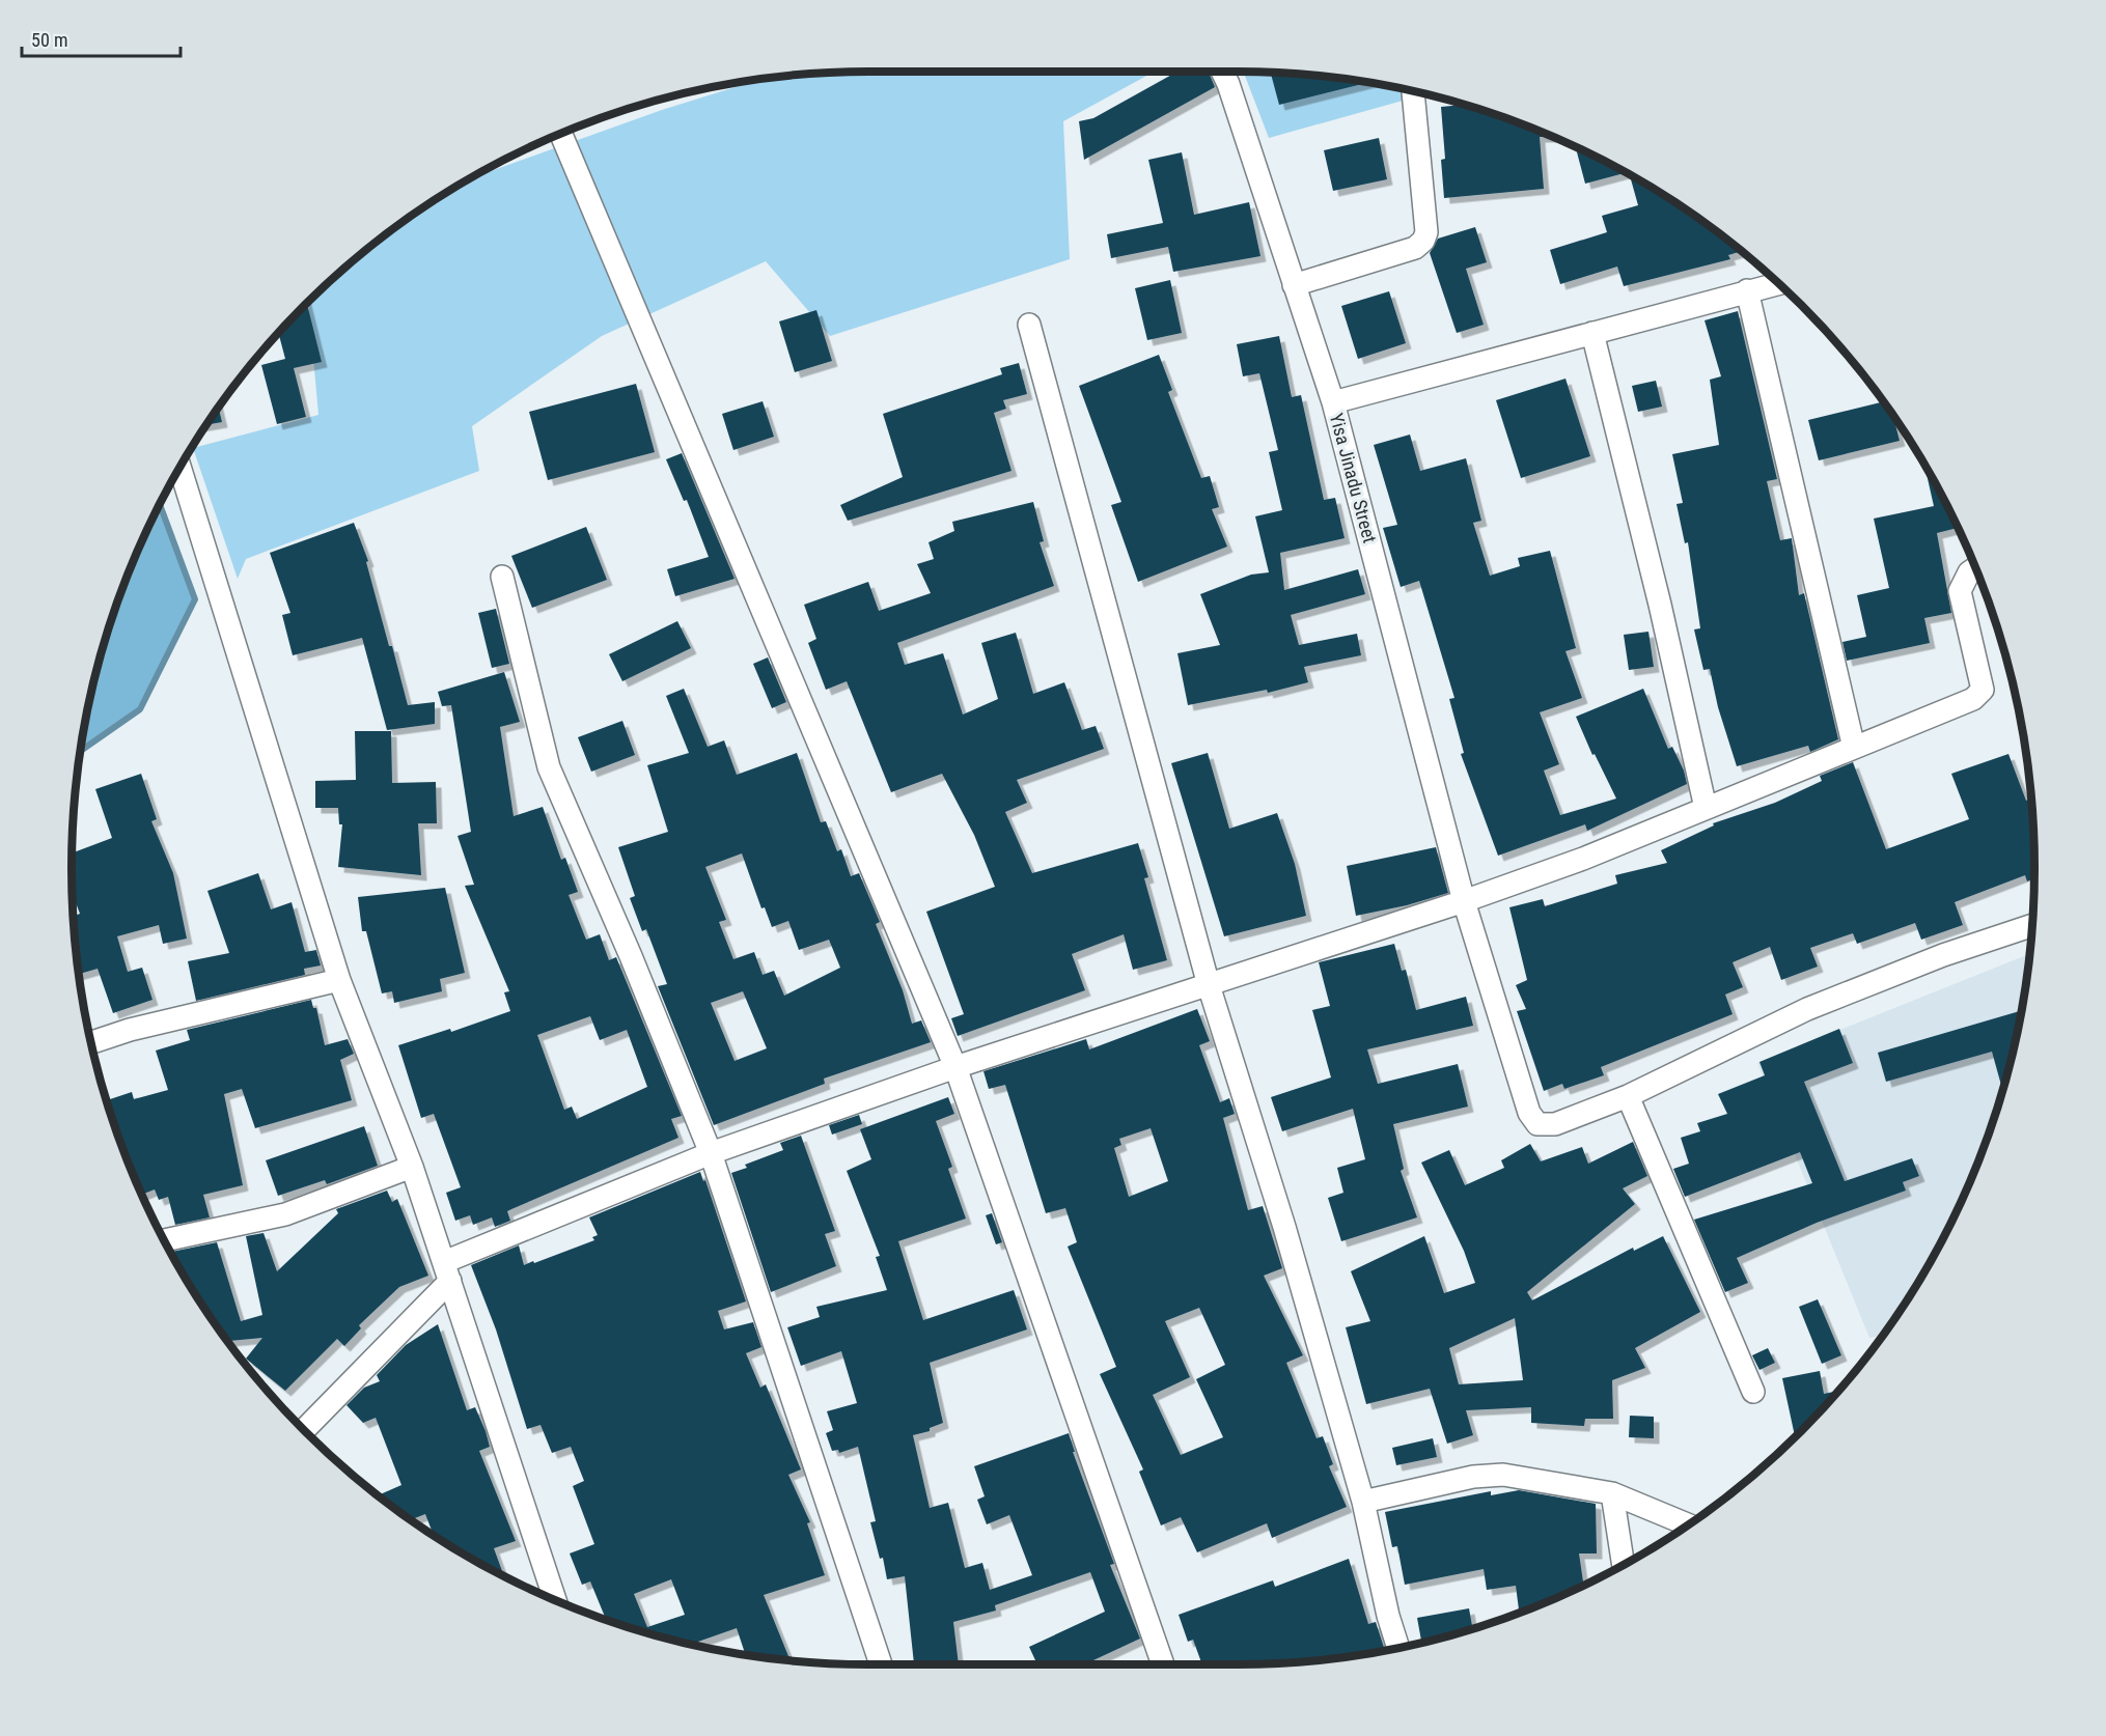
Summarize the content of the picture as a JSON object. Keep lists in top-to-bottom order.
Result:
{
  "streets": {
    "street": ["Yisa Jinadu Street"]
  },
  "scale_bar": "50 m"
}
